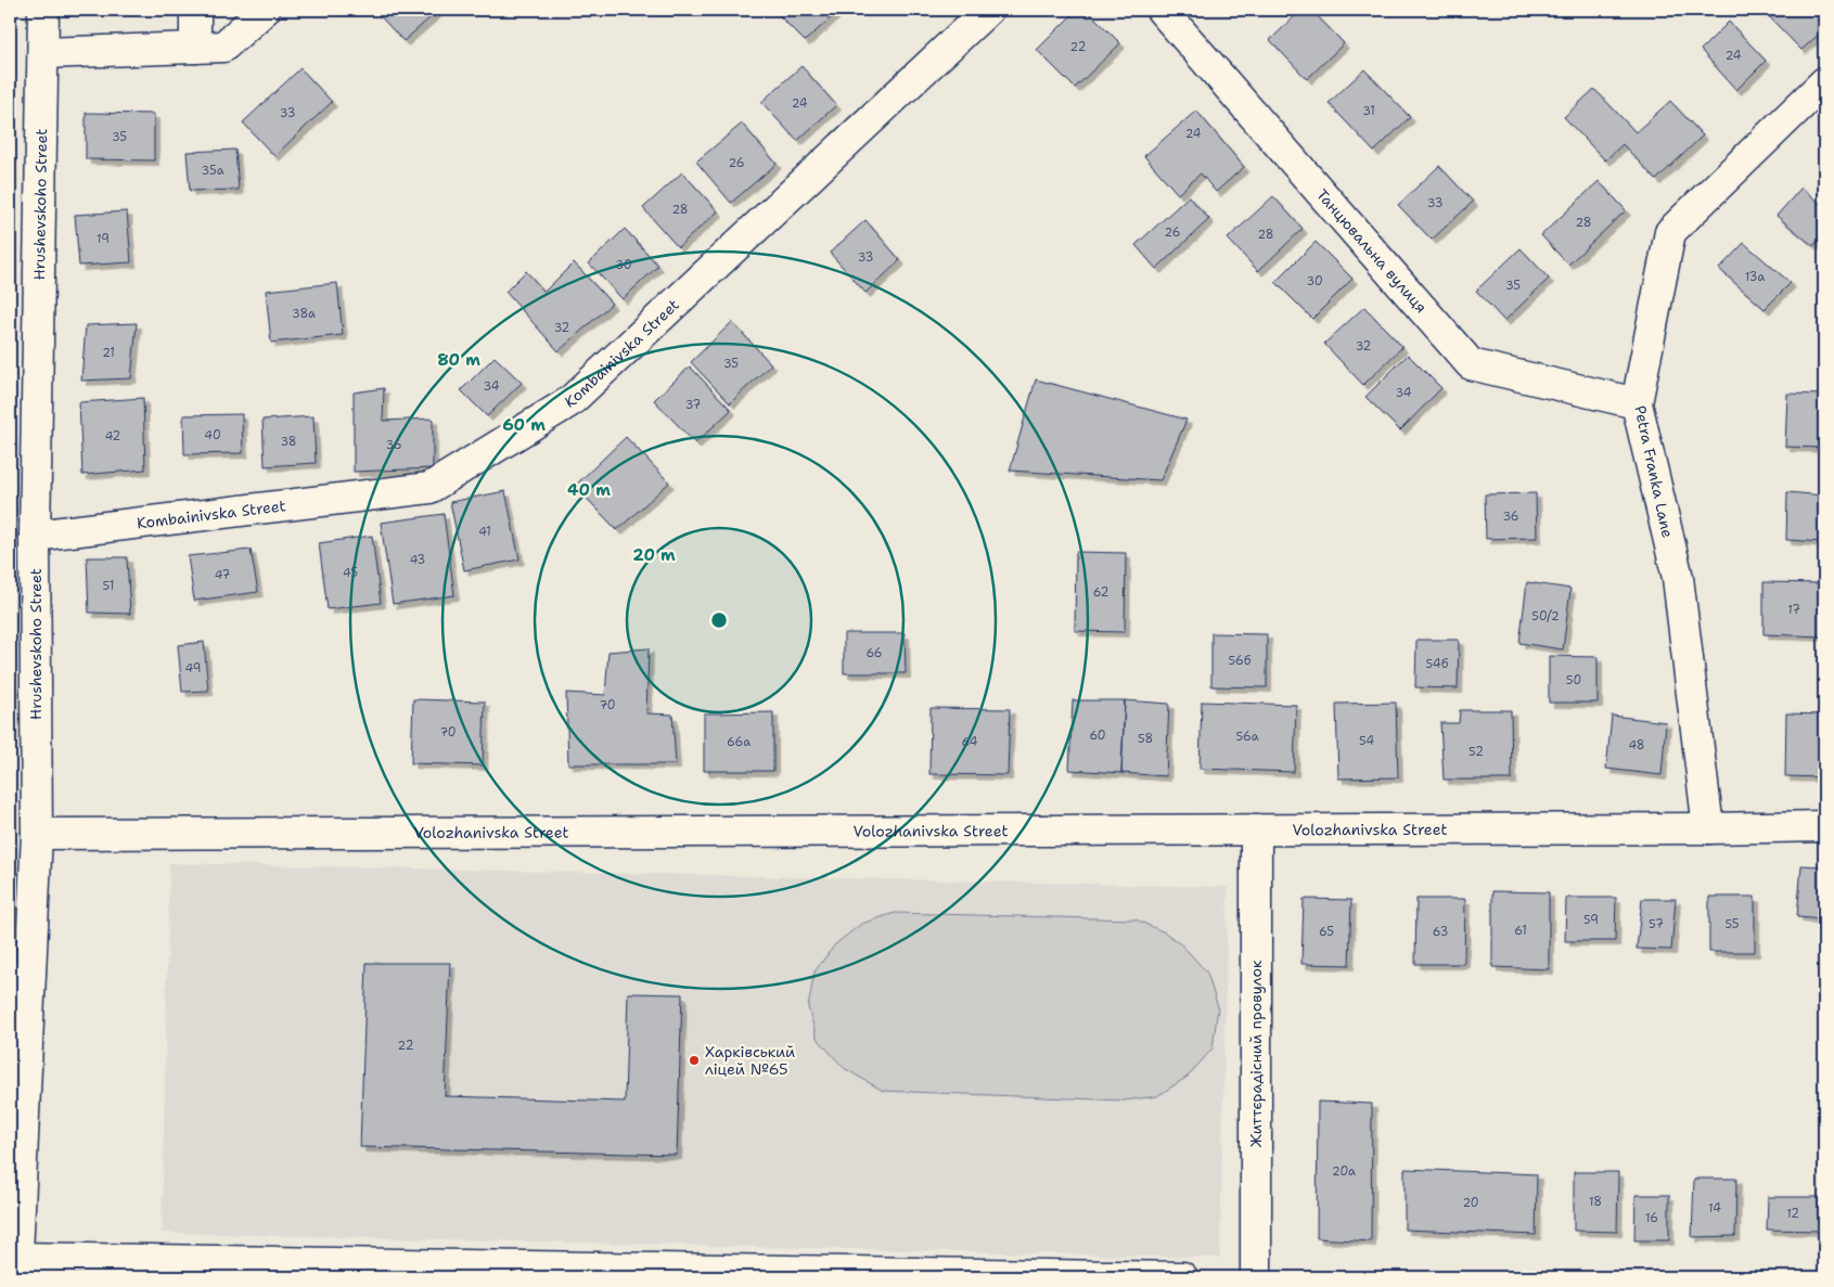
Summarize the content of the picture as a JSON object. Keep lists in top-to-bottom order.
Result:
{
  "streets": {
    "street": [
      "Hrushevskoho Street",
      "Танцювальна вулиця",
      "Kombainivska Street",
      "Petra Franka Lane",
      "Volozhanivska Street",
      "Життєрадісний провулок"
    ]
  },
  "crossings": [
    ["Hrushevskoho Street", "Kombainivska Street"],
    ["Hrushevskoho Street", "Volozhanivska Street"],
    ["Танцювальна вулиця", "Petra Franka Lane"],
    ["Petra Franka Lane", "Volozhanivska Street"],
    ["Volozhanivska Street", "Життєрадісний провулок"]
  ],
  "places": ["Харківський ліцей №65"],
  "house_numbers": [
    "22",
    "24",
    "24",
    "31",
    "33",
    "24",
    "35",
    "26",
    "35а",
    "33",
    "28",
    "28",
    "26",
    "28",
    "19",
    "33",
    "30",
    "13а",
    "30",
    "35",
    "38а",
    "32",
    "32",
    "21",
    "35",
    "34",
    "34",
    "37",
    "40",
    "42",
    "38",
    "36",
    "36",
    "41",
    "43",
    "45",
    "47",
    "51",
    "62",
    "17",
    "50/2",
    "66",
    "56б",
    "54б",
    "49",
    "50",
    "70",
    "70",
    "60",
    "56а",
    "58",
    "54",
    "66а",
    "64",
    "48",
    "52",
    "59",
    "57",
    "55",
    "61",
    "65",
    "63",
    "22",
    "20а",
    "18",
    "20",
    "14",
    "12",
    "16"
  ],
  "rings": [
    "80 m",
    "60 m",
    "40 m",
    "20 m"
  ]
}
